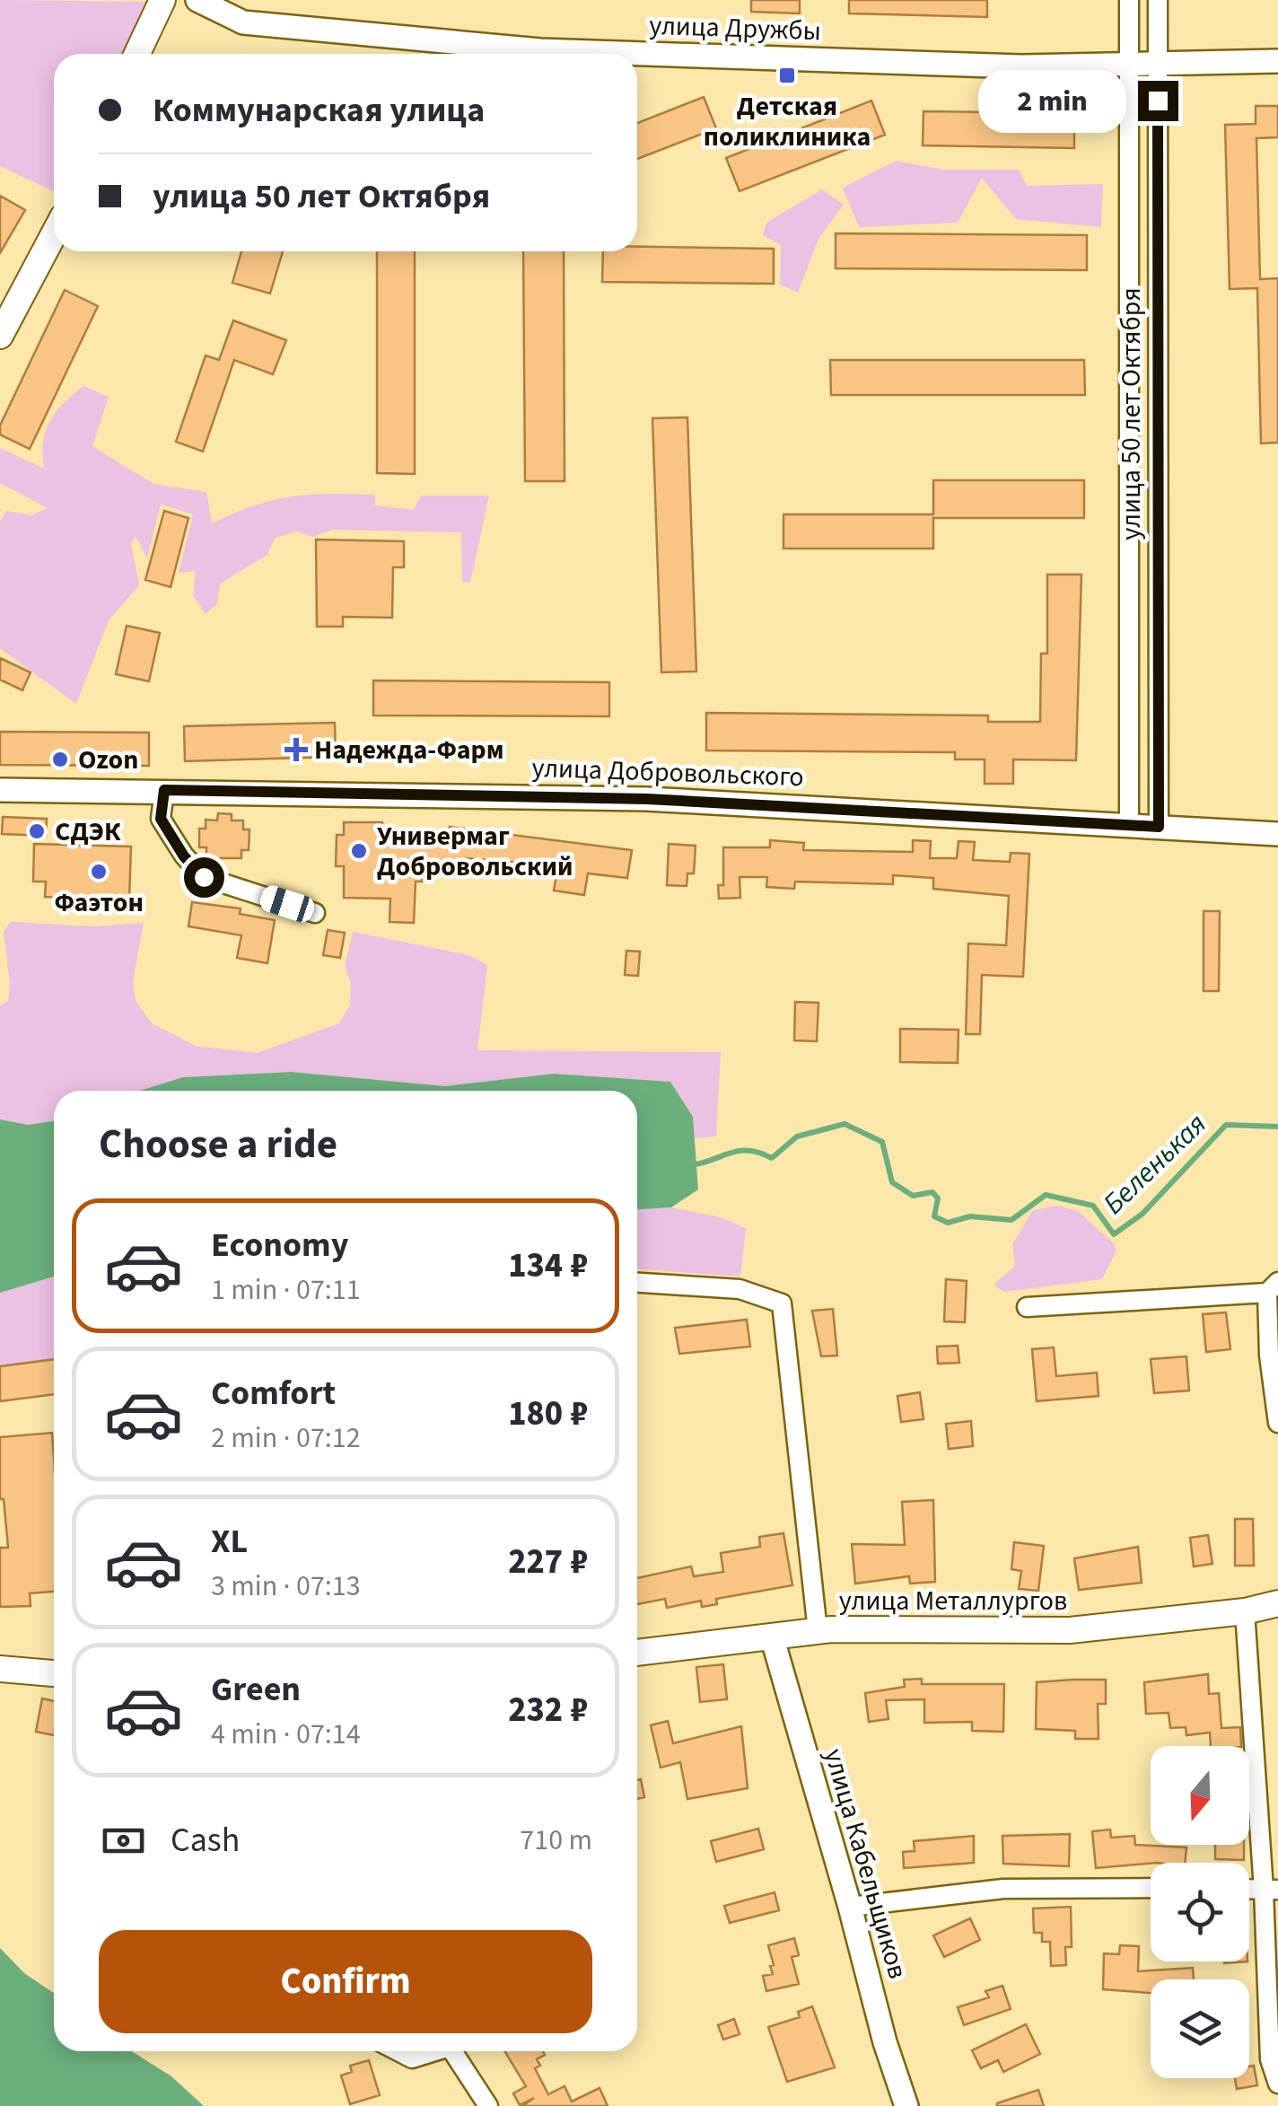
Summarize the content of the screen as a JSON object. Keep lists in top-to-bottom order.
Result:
{
  "streets": {
    "main road": ["улица Металлургов"],
    "street": [
      "улица Дружбы",
      "улица 50 лет Октября",
      "улица Добровольского",
      "улица Кабельщиков"
    ]
  },
  "crossings": [
    ["улица Дружбы", "улица 50 лет Октября"],
    ["улица 50 лет Октября", "улица Добровольского"],
    ["улица Металлургов", "улица Кабельщиков"]
  ],
  "water": ["Беленькая"],
  "places": {
    "transit": ["Детская поликлиника"],
    "health": ["Надежда-Фарм"],
    "other": [
      "Ozon",
      "СДЭК",
      "Универмаг Добровольский",
      "Фаэтон"
    ]
  },
  "north": "bottom",
  "page": {
    "banner": ["Коммунарская улица", "улица 50 лет Октября"],
    "bubble": "2 min",
    "heading": "Choose a ride",
    "list": [
      {
        "name": "Economy",
        "note": "1 min · 07:11",
        "value": "134 ₽"
      },
      {
        "name": "Comfort",
        "note": "2 min · 07:12",
        "value": "180 ₽"
      },
      {
        "name": "XL",
        "note": "3 min · 07:13",
        "value": "227 ₽"
      },
      {
        "name": "Green",
        "note": "4 min · 07:14",
        "value": "232 ₽"
      }
    ],
    "pay": ["Cash", "710 m"],
    "buttons": "Confirm"
  }
}
